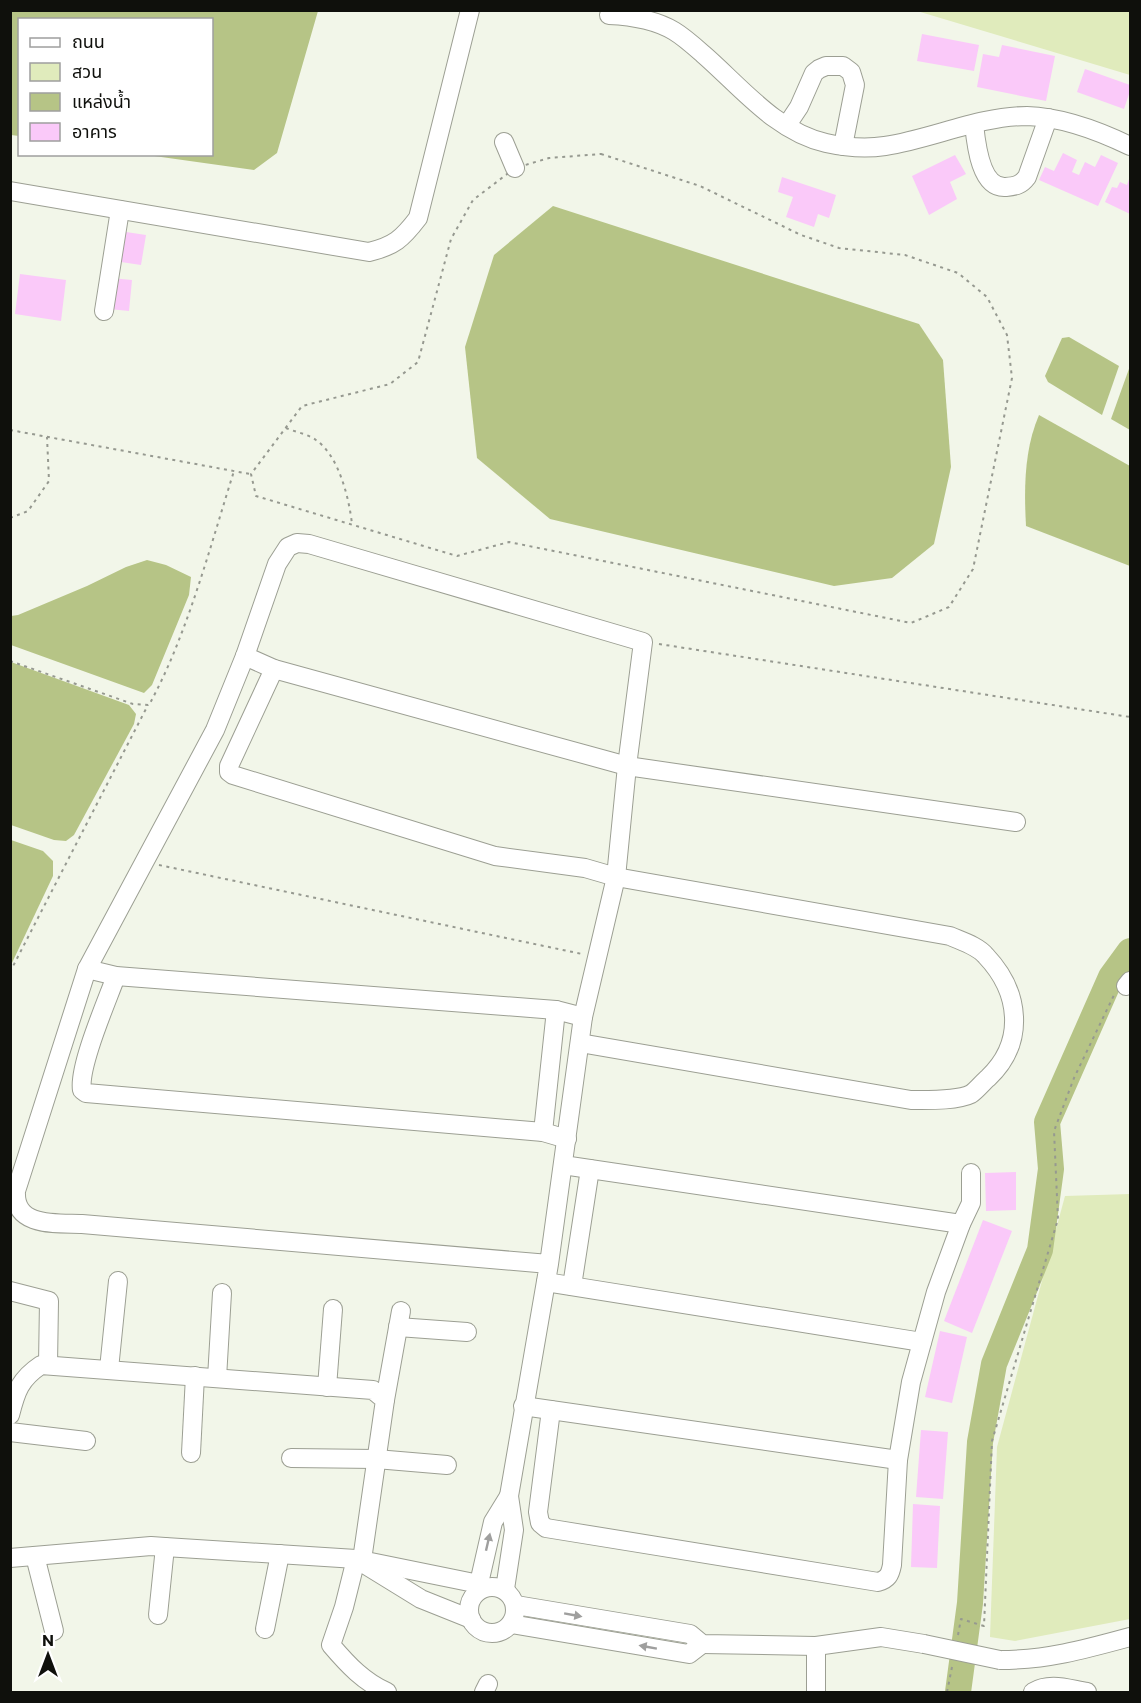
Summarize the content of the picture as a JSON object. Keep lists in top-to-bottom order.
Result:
{
  "legend": [
    "ถนน",
    "สวน",
    "แหล่งน้ำ",
    "อาคาร"
  ],
  "north": "top"
}
